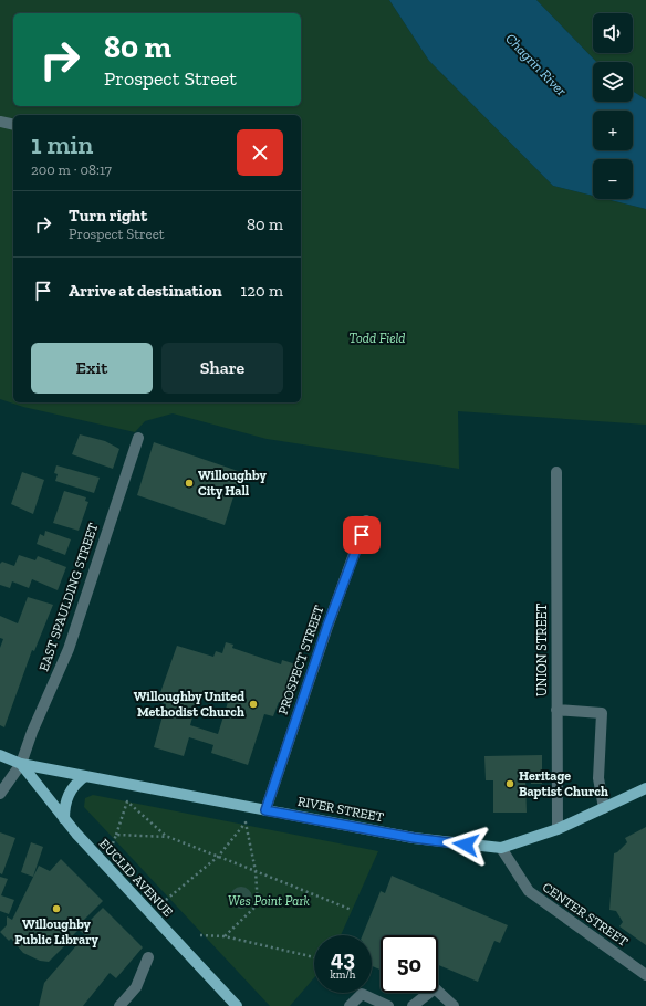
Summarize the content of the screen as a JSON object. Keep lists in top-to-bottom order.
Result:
{
  "streets": {
    "main road": ["RIVER STREET", "EUCLID AVENUE"],
    "street": [
      "EAST SPAULDING STREET",
      "UNION STREET",
      "PROSPECT STREET",
      "CENTER STREET"
    ]
  },
  "crossings": [
    ["EAST SPAULDING STREET", "RIVER STREET"],
    ["EAST SPAULDING STREET", "EUCLID AVENUE"],
    ["UNION STREET", "RIVER STREET"],
    ["PROSPECT STREET", "RIVER STREET"],
    ["RIVER STREET", "EUCLID AVENUE"],
    ["RIVER STREET", "CENTER STREET"]
  ],
  "water": ["Chagrin River"],
  "parks": ["Todd Field", "Wes Point Park"],
  "places": [
    "Willoughby City Hall",
    "Willoughby United Methodist Church",
    "Heritage Baptist Church",
    "Willoughby Public Library"
  ],
  "page": {
    "map_buttons": ["+", "−"],
    "turn": ["80 m", "Prospect Street"],
    "heading": ["1 min", "200 m · 08:17"],
    "list": [
      {
        "name": "Turn right",
        "note": "Prospect Street",
        "value": "80 m"
      },
      {
        "name": "Arrive at destination",
        "value": "120 m"
      }
    ],
    "buttons": ["Exit", "Share"],
    "speed": "43 km/h",
    "limit": "50"
  }
}
